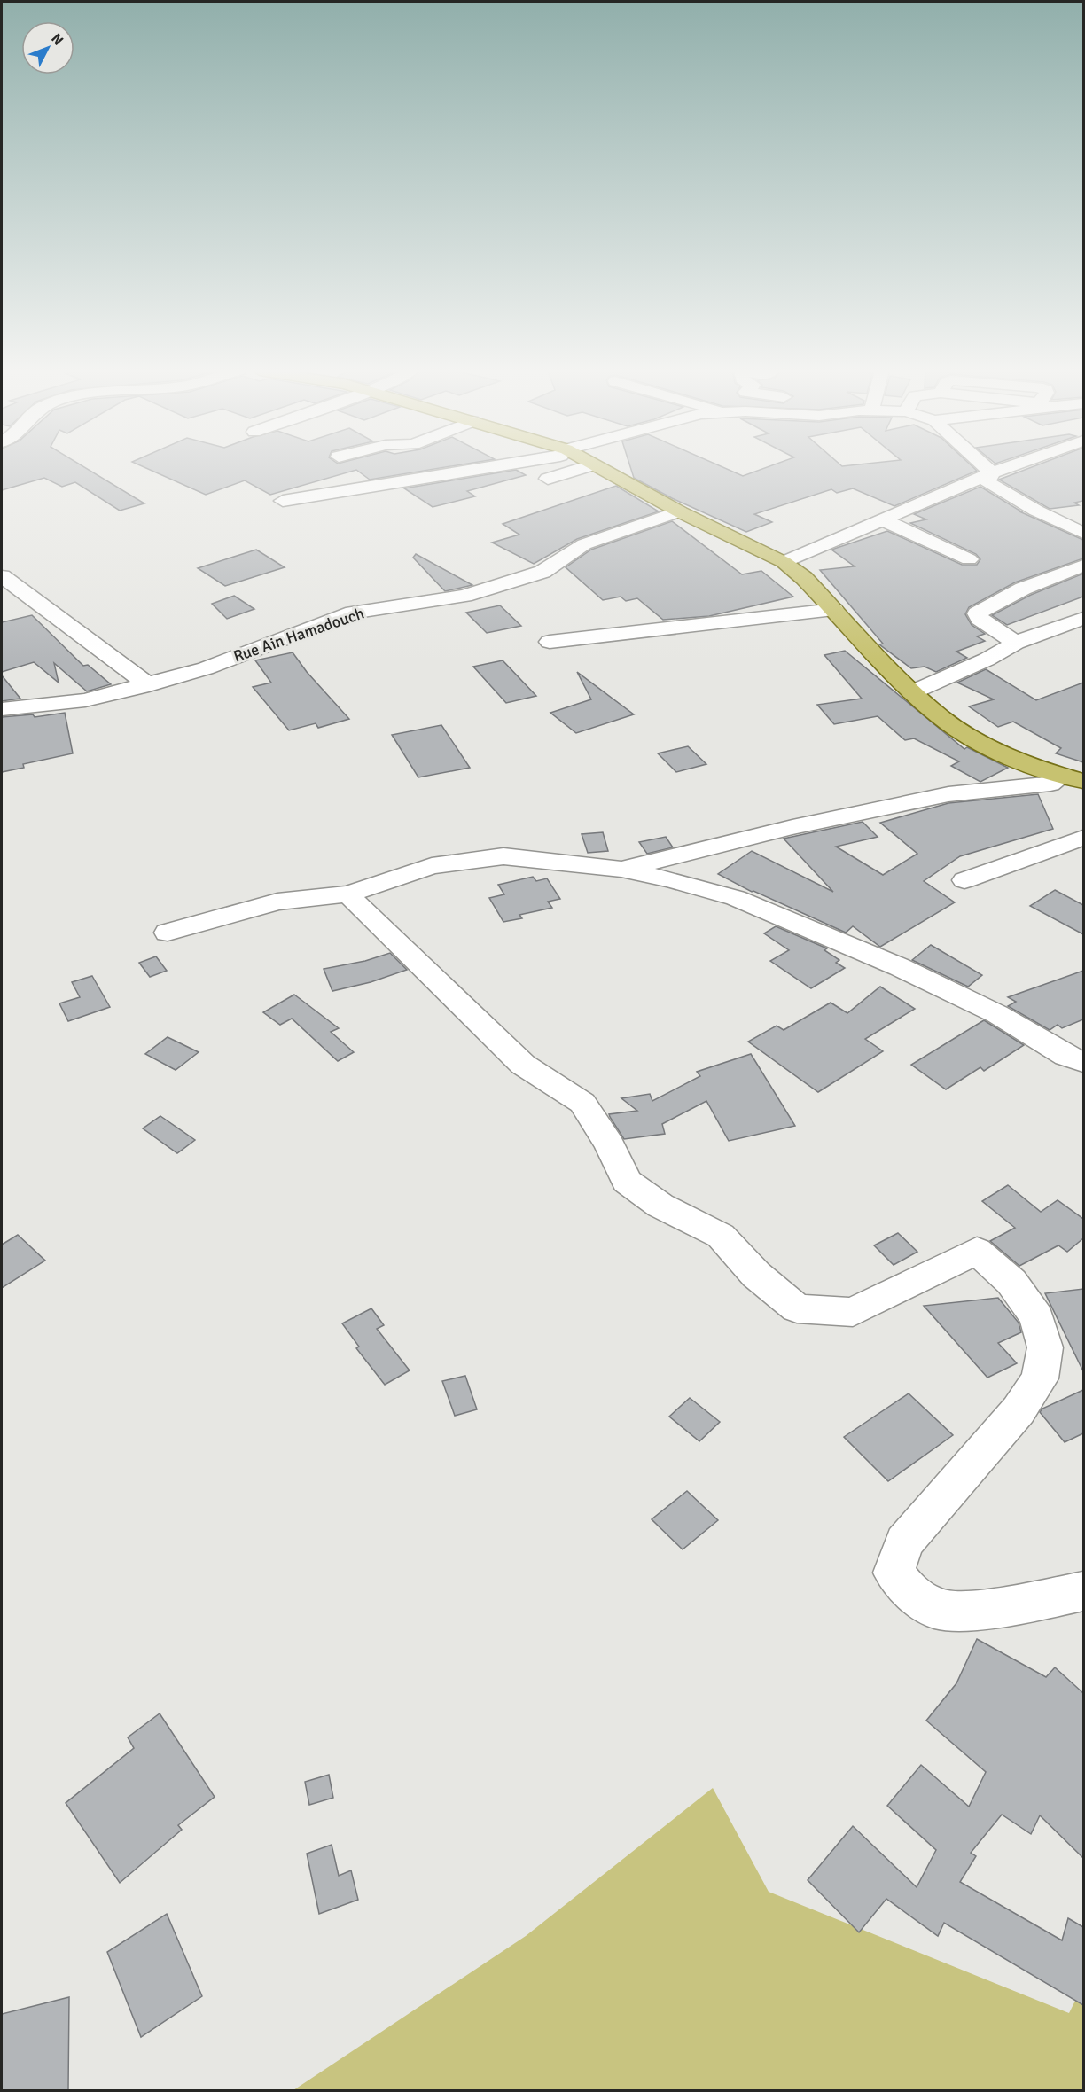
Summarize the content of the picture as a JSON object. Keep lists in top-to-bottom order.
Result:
{
  "streets": {
    "street": ["Rue Ain Hamadouch"]
  },
  "north": "top right"
}
